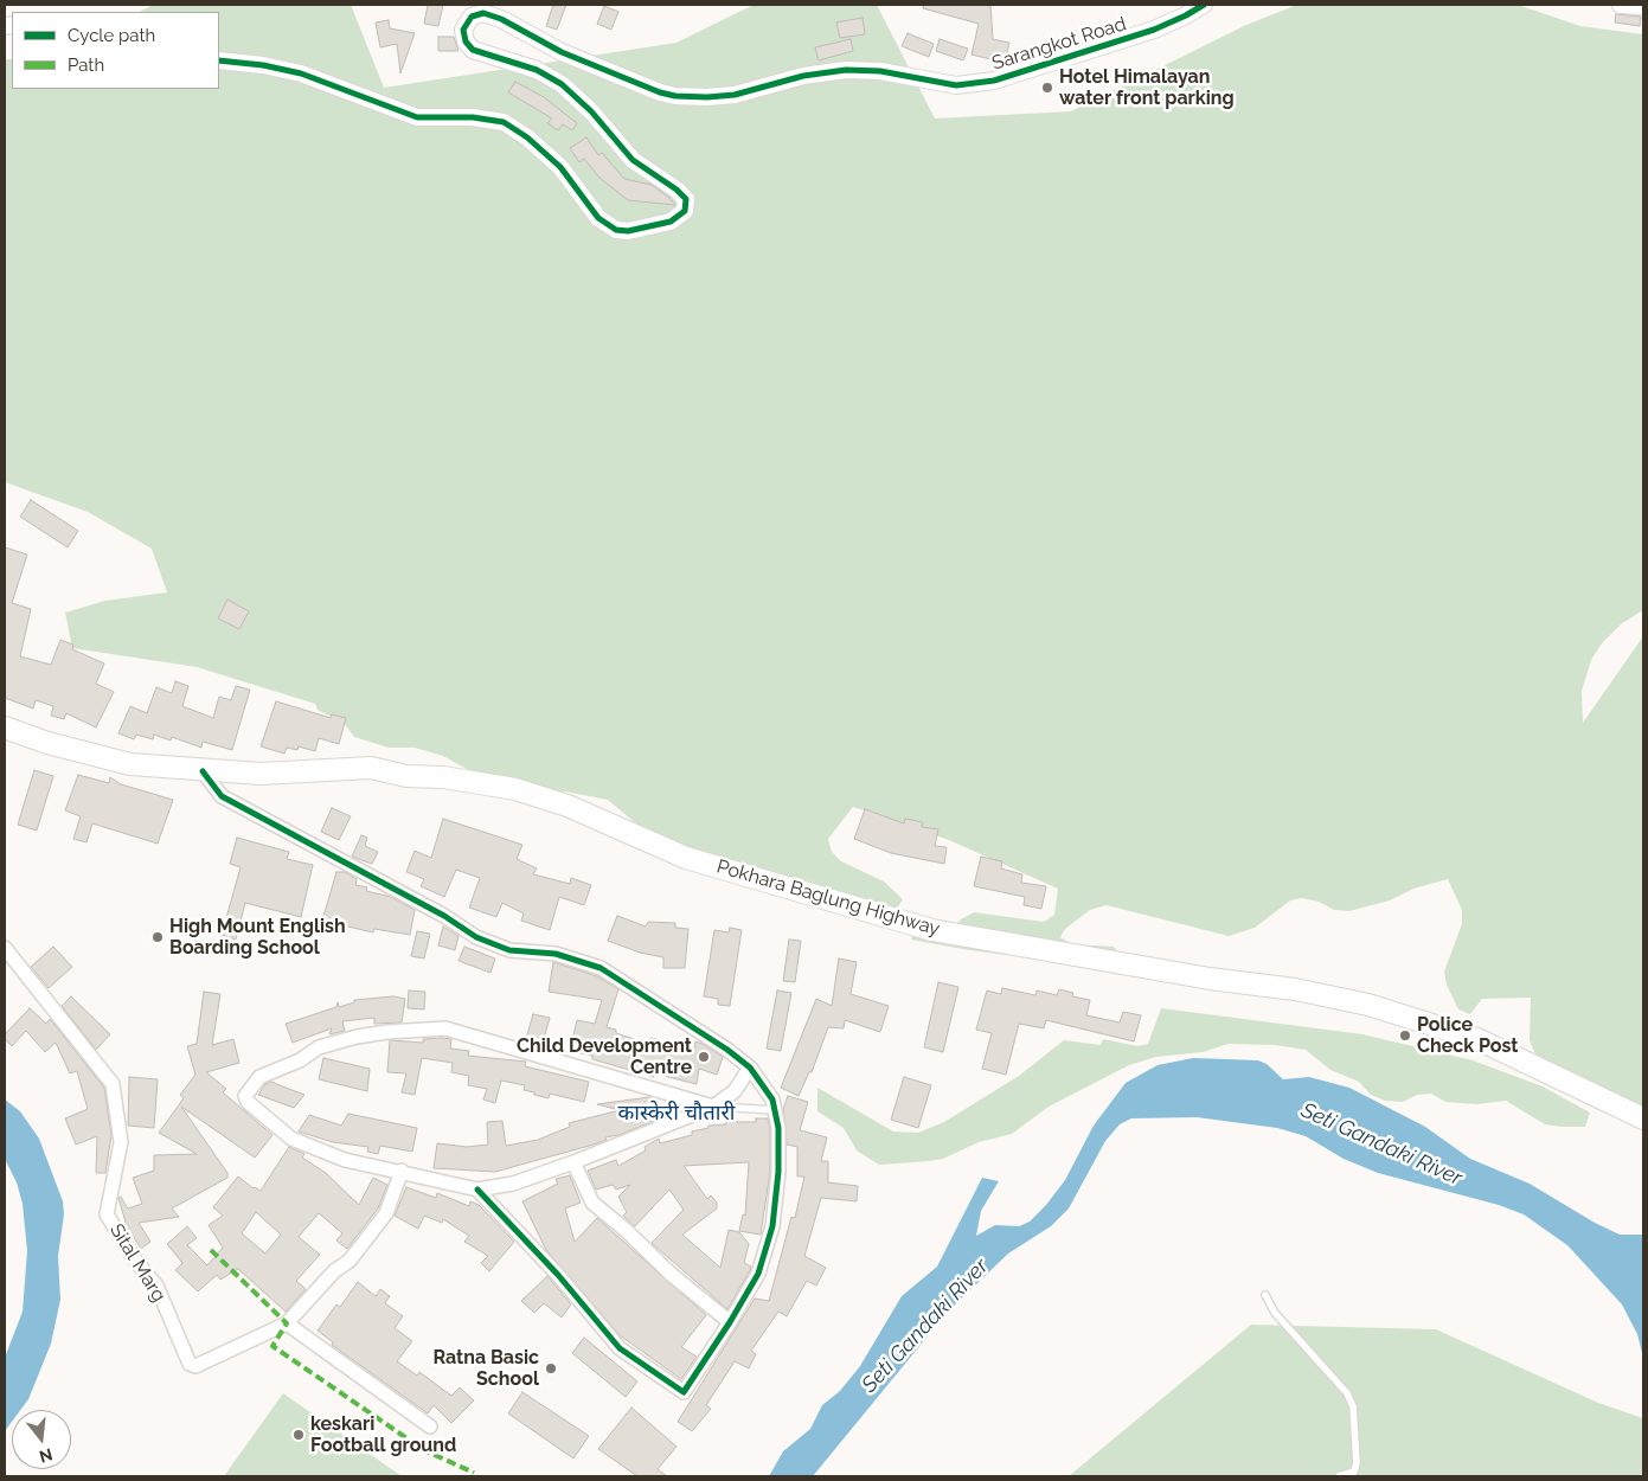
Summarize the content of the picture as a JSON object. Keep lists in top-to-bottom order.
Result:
{
  "streets": {
    "highway": ["Pokhara Baglung Highway"],
    "street": ["Sarangkot Road", "Sital Marg"]
  },
  "districts": ["कास्केरी चौतारी"],
  "water": ["Seti Gandaki River"],
  "places": [
    "Hotel Himalayan water front parking",
    "High Mount English Boarding School",
    "Police Check Post",
    "Child Development Centre",
    "Ratna Basic School",
    "keskari Football ground"
  ],
  "legend": ["Cycle path", "Path"],
  "north": "bottom"
}
